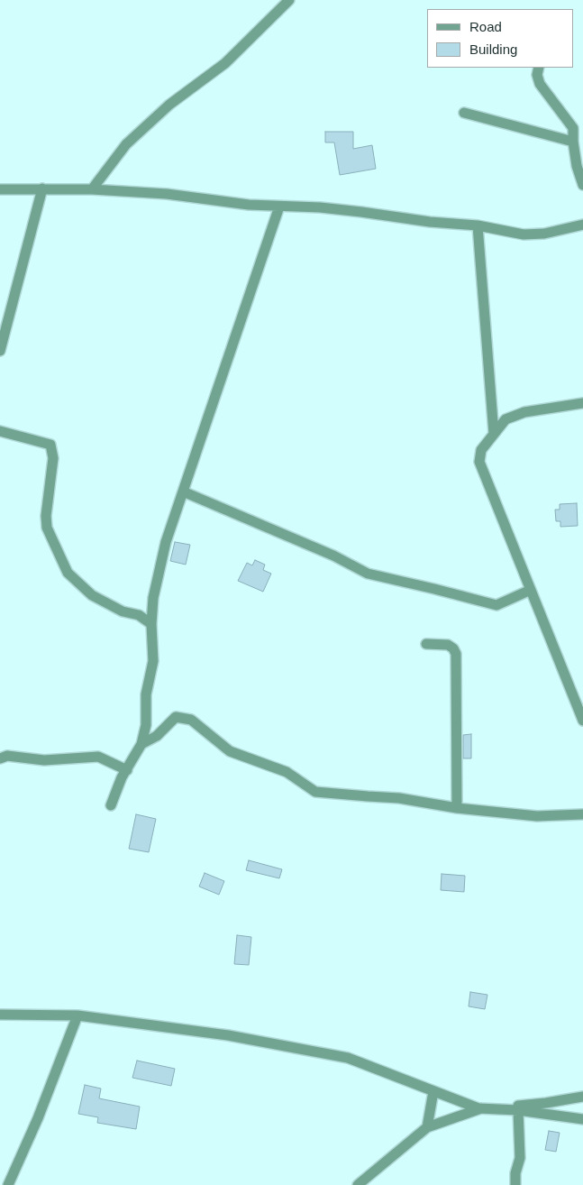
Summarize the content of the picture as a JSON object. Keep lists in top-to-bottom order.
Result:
{
  "legend": ["Road", "Building"]
}
